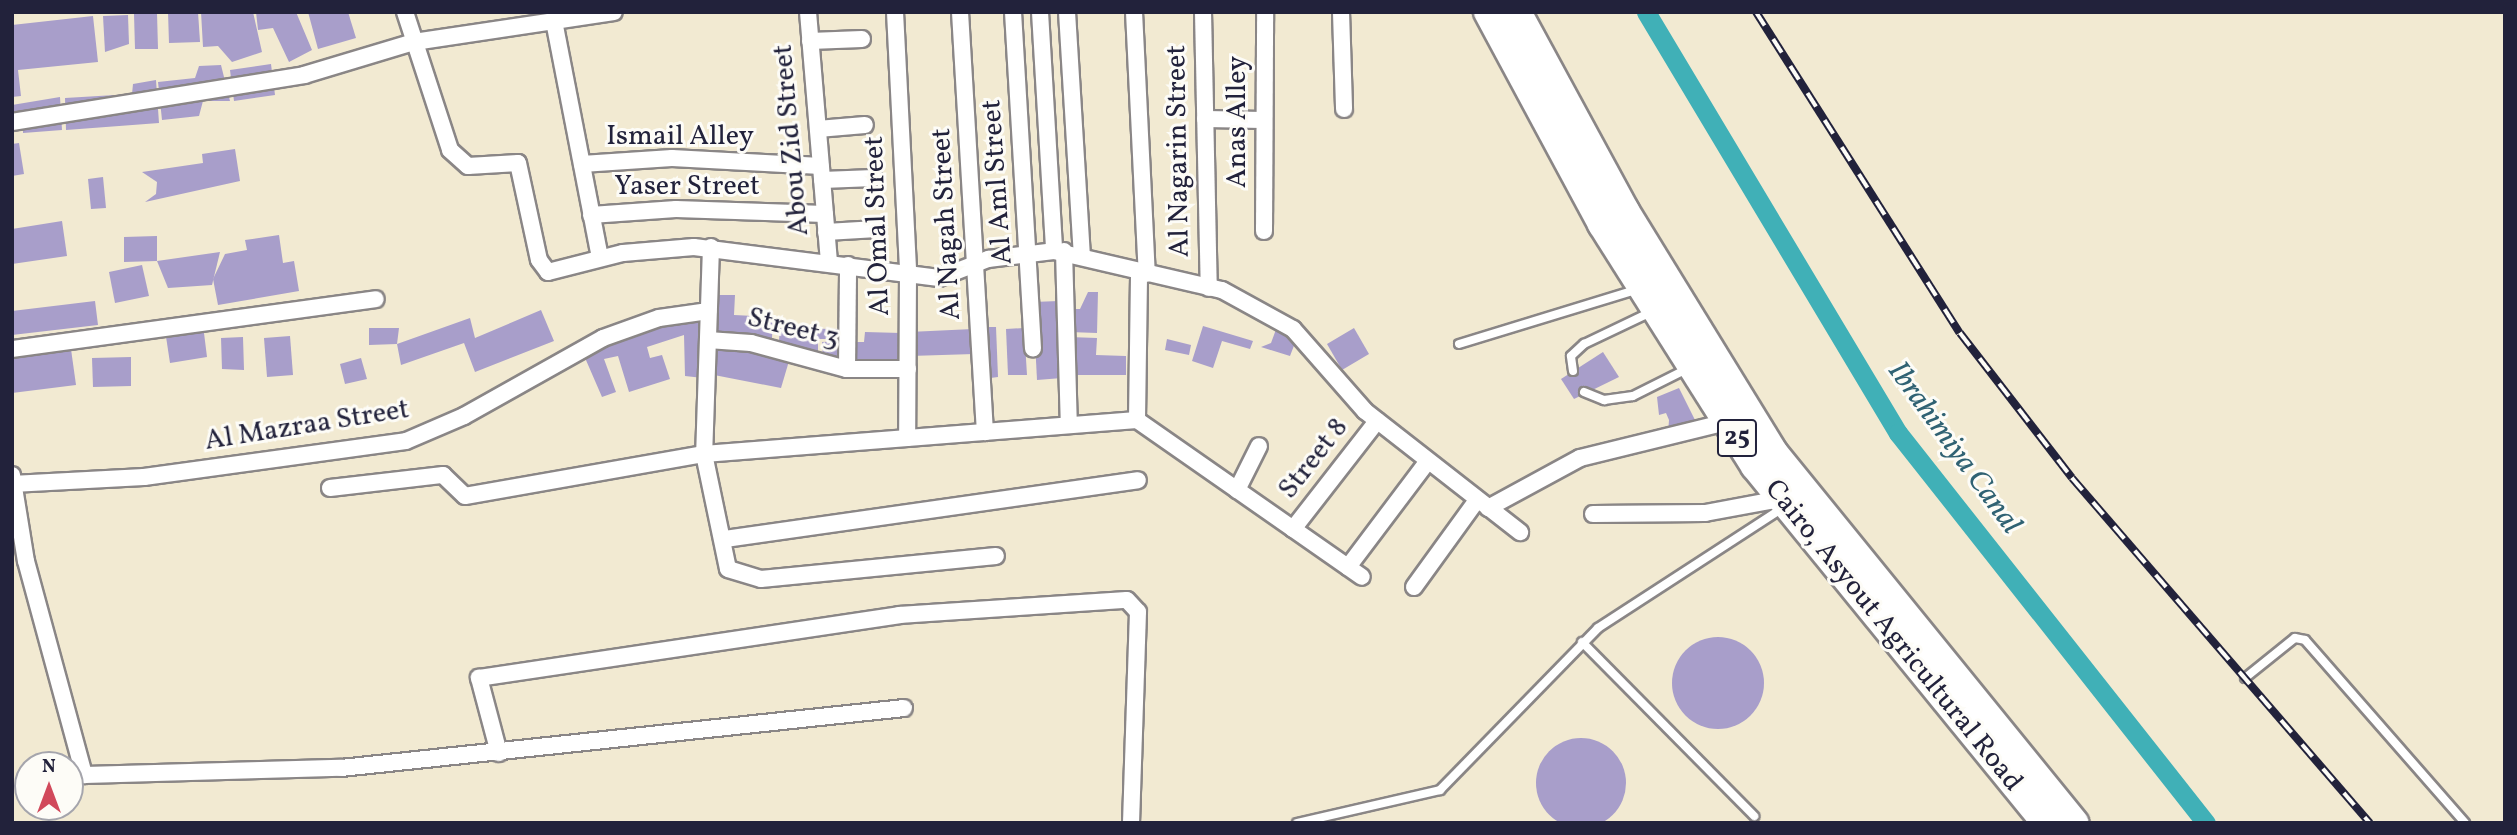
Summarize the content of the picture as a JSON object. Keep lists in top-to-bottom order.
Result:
{
  "streets": {
    "highway": ["25", "Cairo, Asyout Agricultural Road"],
    "street": [
      "Anas Alley",
      "Ismail Alley",
      "Abou Zid Street",
      "Al Nagarin Street",
      "Al Aml Street",
      "Yaser Street",
      "Al Nagah Street",
      "Al Omal Street",
      "Street 3",
      "Al Mazraa Street",
      "Street 8"
    ]
  },
  "crossings": [
    ["Ismail Alley", "Abou Zid Street"],
    ["Abou Zid Street", "Yaser Street"],
    ["Al Omal Street", "Street 3"]
  ],
  "water": ["Ibrahimiya Canal"],
  "north": "top"
}
